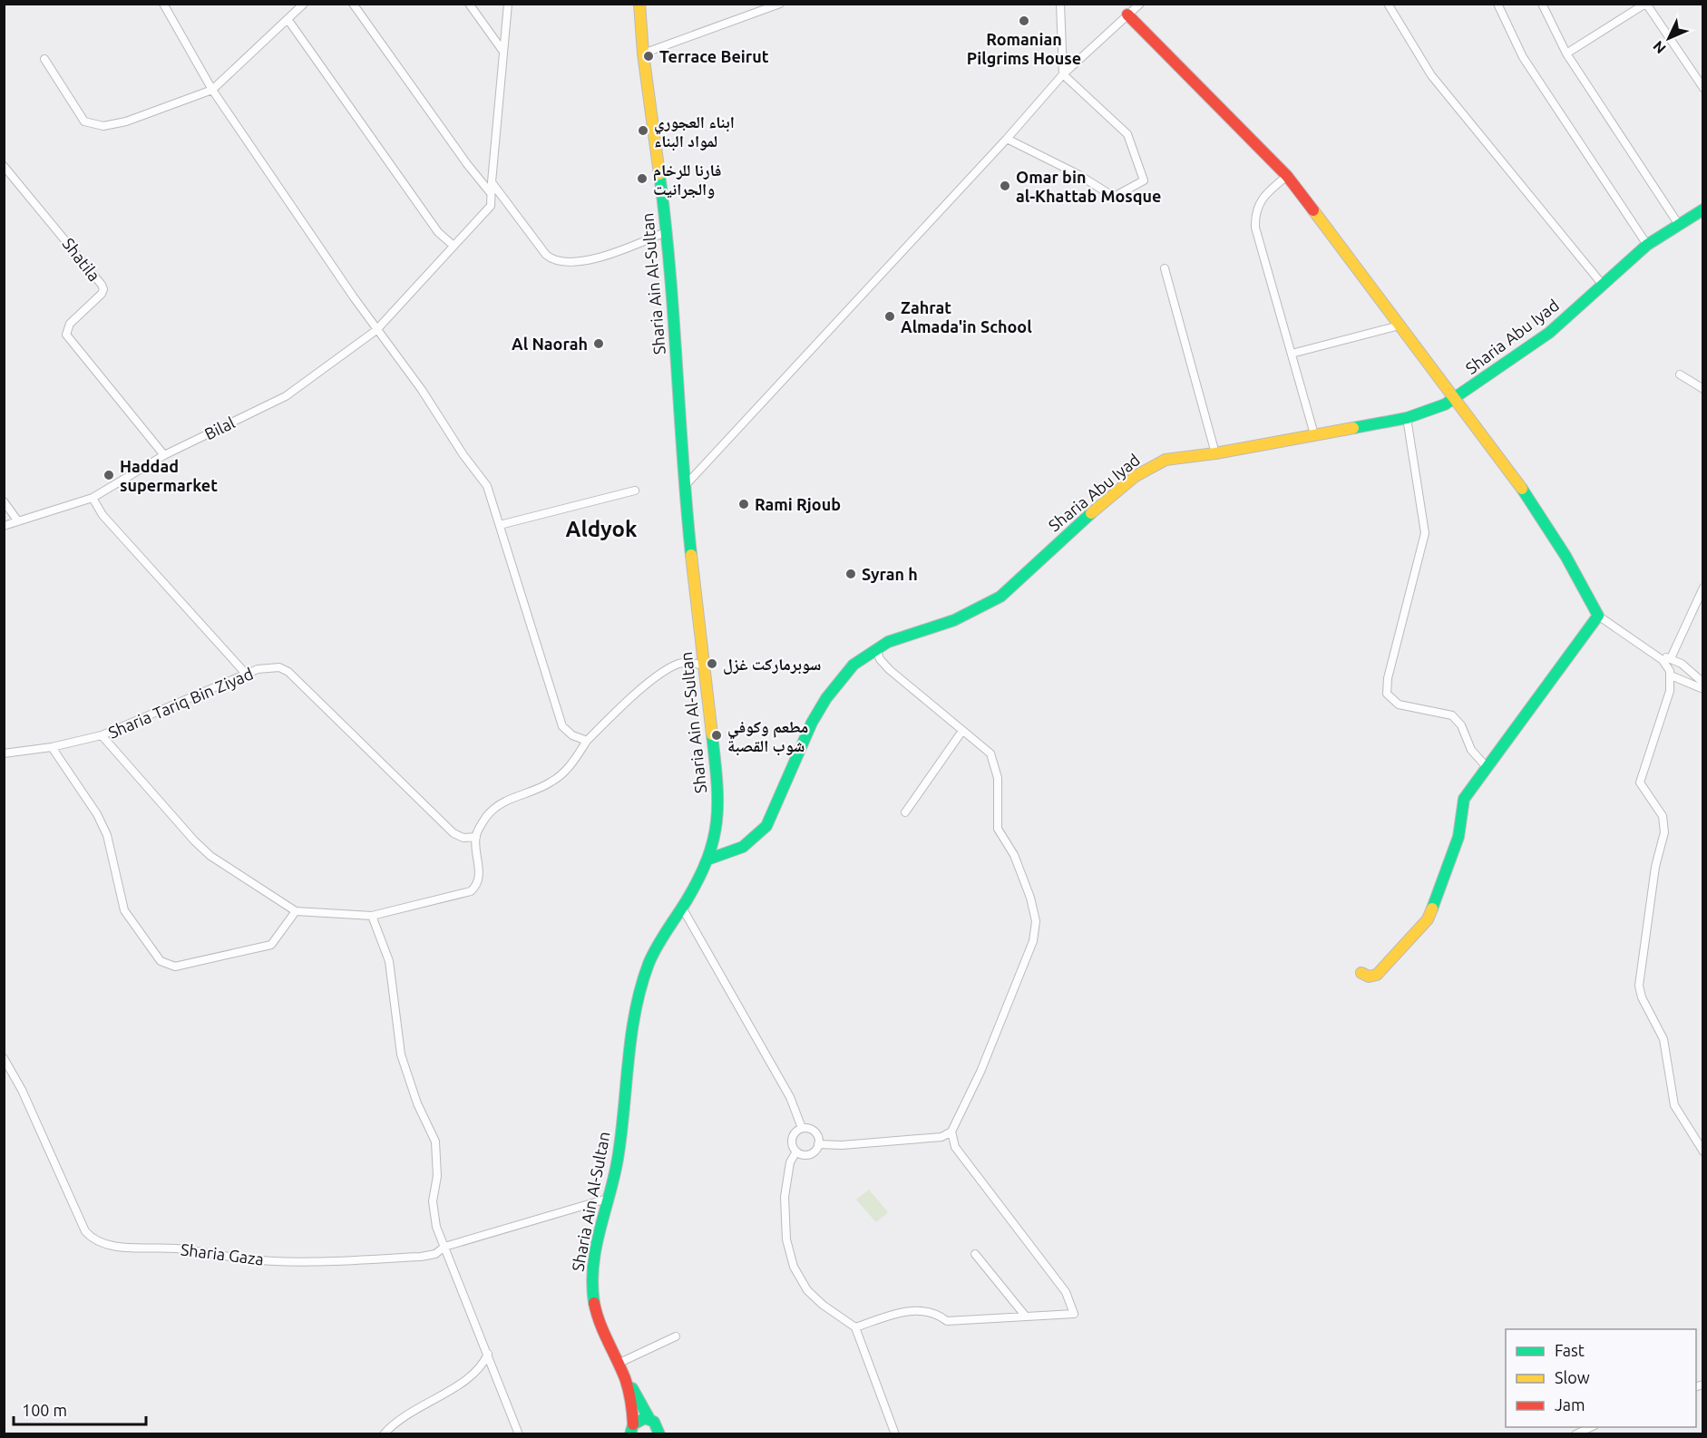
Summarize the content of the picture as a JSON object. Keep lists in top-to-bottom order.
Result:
{
  "streets": {
    "street": [
      "Shatila",
      "Sharia Ain Al-Sultan",
      "Sharia Abu Iyad",
      "Bilal",
      "Sharia Tariq Bin Ziyad",
      "Sharia Gaza"
    ]
  },
  "crossings": [
    ["Shatila", "Bilal"],
    ["Sharia Ain Al-Sultan", "Sharia Abu Iyad"],
    ["Sharia Ain Al-Sultan", "Sharia Gaza"]
  ],
  "districts": ["Aldyok"],
  "places": [
    "Romanian Pilgrims House",
    "Terrace Beirut",
    "ابناء العجوري لمواد البناء",
    "فارنا للرخام والجرانيت",
    "Omar bin al-Khattab Mosque",
    "Zahrat Almada'in School",
    "Al Naorah",
    "Haddad supermarket",
    "Rami Rjoub",
    "Syran h",
    "سوبرماركت غزل",
    "مطعم وكوفي شوب القصبة"
  ],
  "legend": ["Fast", "Slow", "Jam"],
  "scale_bar": "100 m",
  "north": "bottom left"
}
